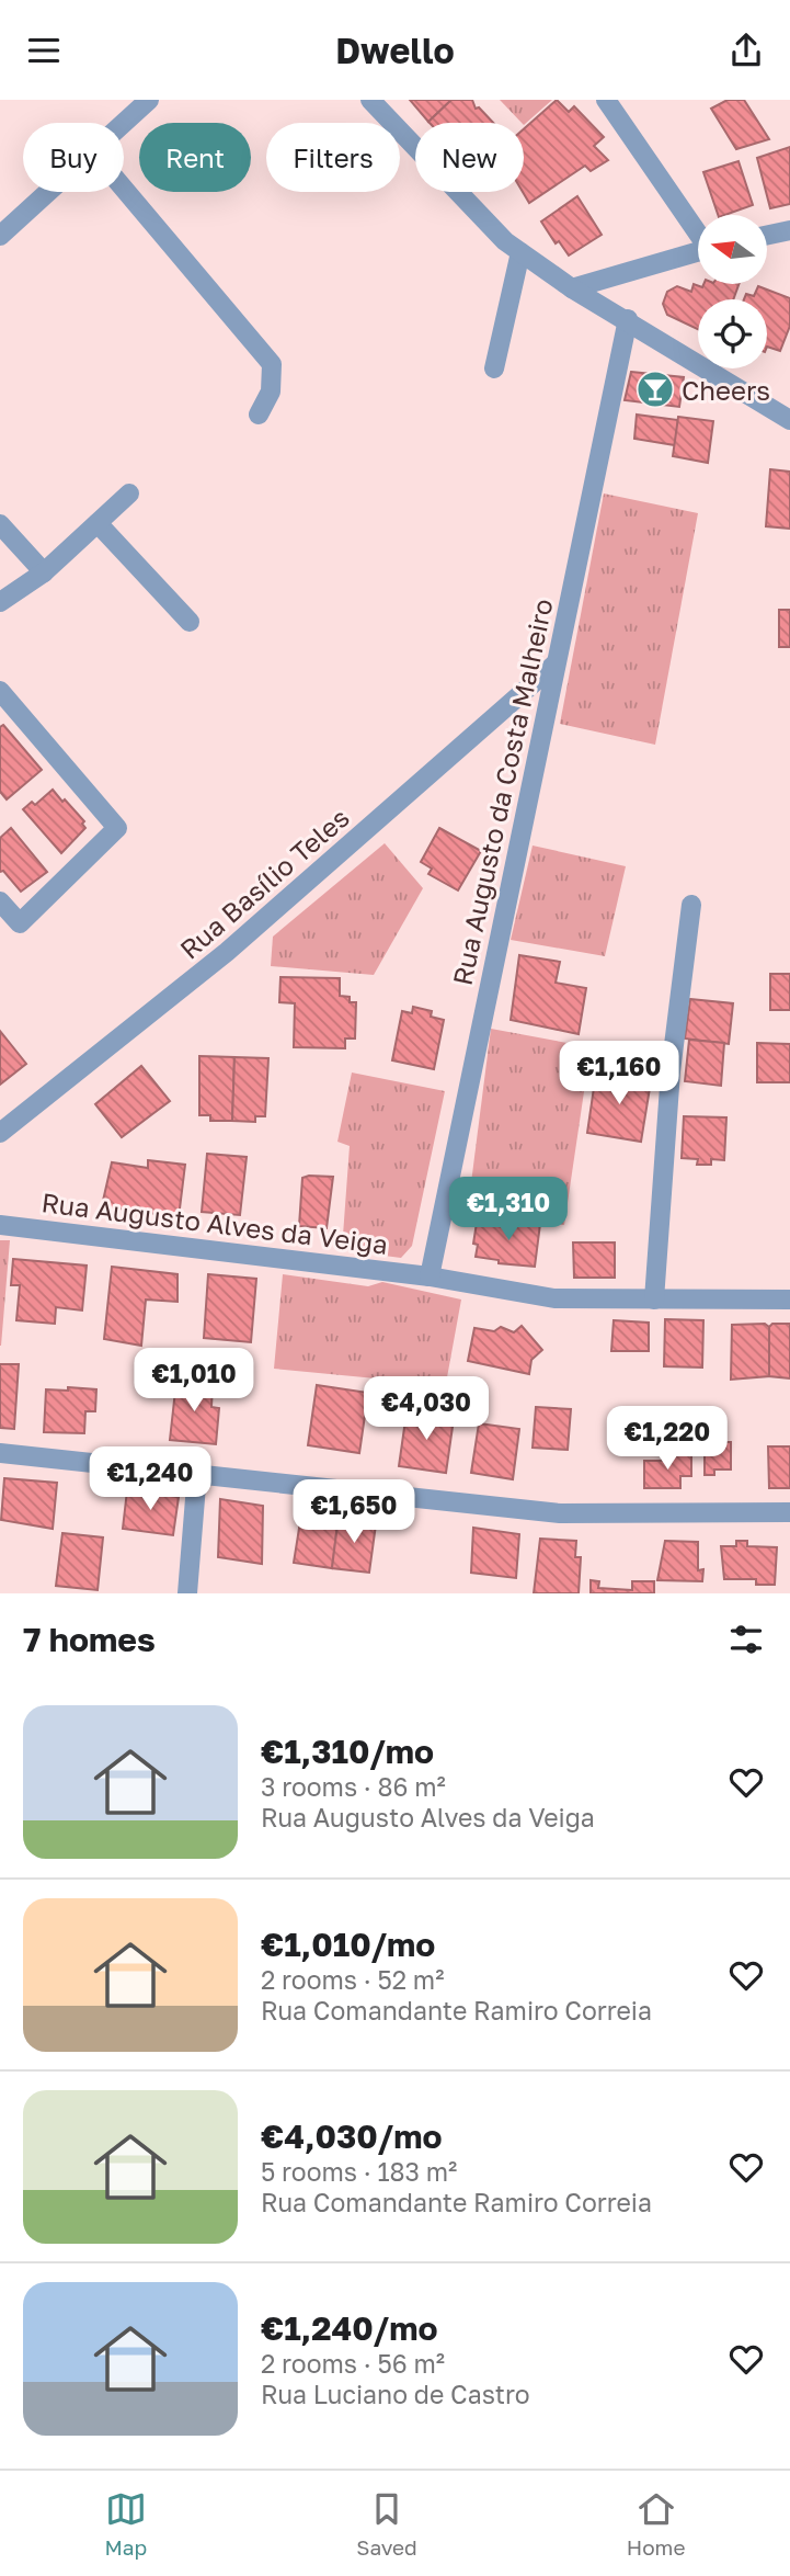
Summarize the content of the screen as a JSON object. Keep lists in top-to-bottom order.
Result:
{
  "streets": {
    "street": ["Rua Augusto da Costa Malheiro", "Rua Basílio Teles", "Rua Augusto Alves da Veiga"]
  },
  "crossings": [
    ["Rua Augusto da Costa Malheiro", "Rua Basílio Teles"],
    ["Rua Augusto da Costa Malheiro", "Rua Augusto Alves da Veiga"]
  ],
  "places": {
    "bar": ["Cheers"]
  },
  "north": "left",
  "page": {
    "header": "Dwello",
    "chip": [
      "Buy",
      "Rent",
      "Filters",
      "New"
    ],
    "price": [
      "€1,160",
      "€1,310",
      "€1,010",
      "€4,030",
      "€1,220",
      "€1,240",
      "€1,650"
    ],
    "heading": "7 homes",
    "list": [
      {
        "name": "€1,310/mo",
        "note": "3 rooms · 86 m² · Rua Augusto Alves da Veiga"
      },
      {
        "name": "€1,010/mo",
        "note": "2 rooms · 52 m² · Rua Comandante Ramiro Correia"
      },
      {
        "name": "€4,030/mo",
        "note": "5 rooms · 183 m² · Rua Comandante Ramiro Correia"
      },
      {
        "name": "€1,240/mo",
        "note": "2 rooms · 56 m² · Rua Luciano de Castro"
      }
    ],
    "tabs": ["Map", "Saved", "Home"]
  }
}
